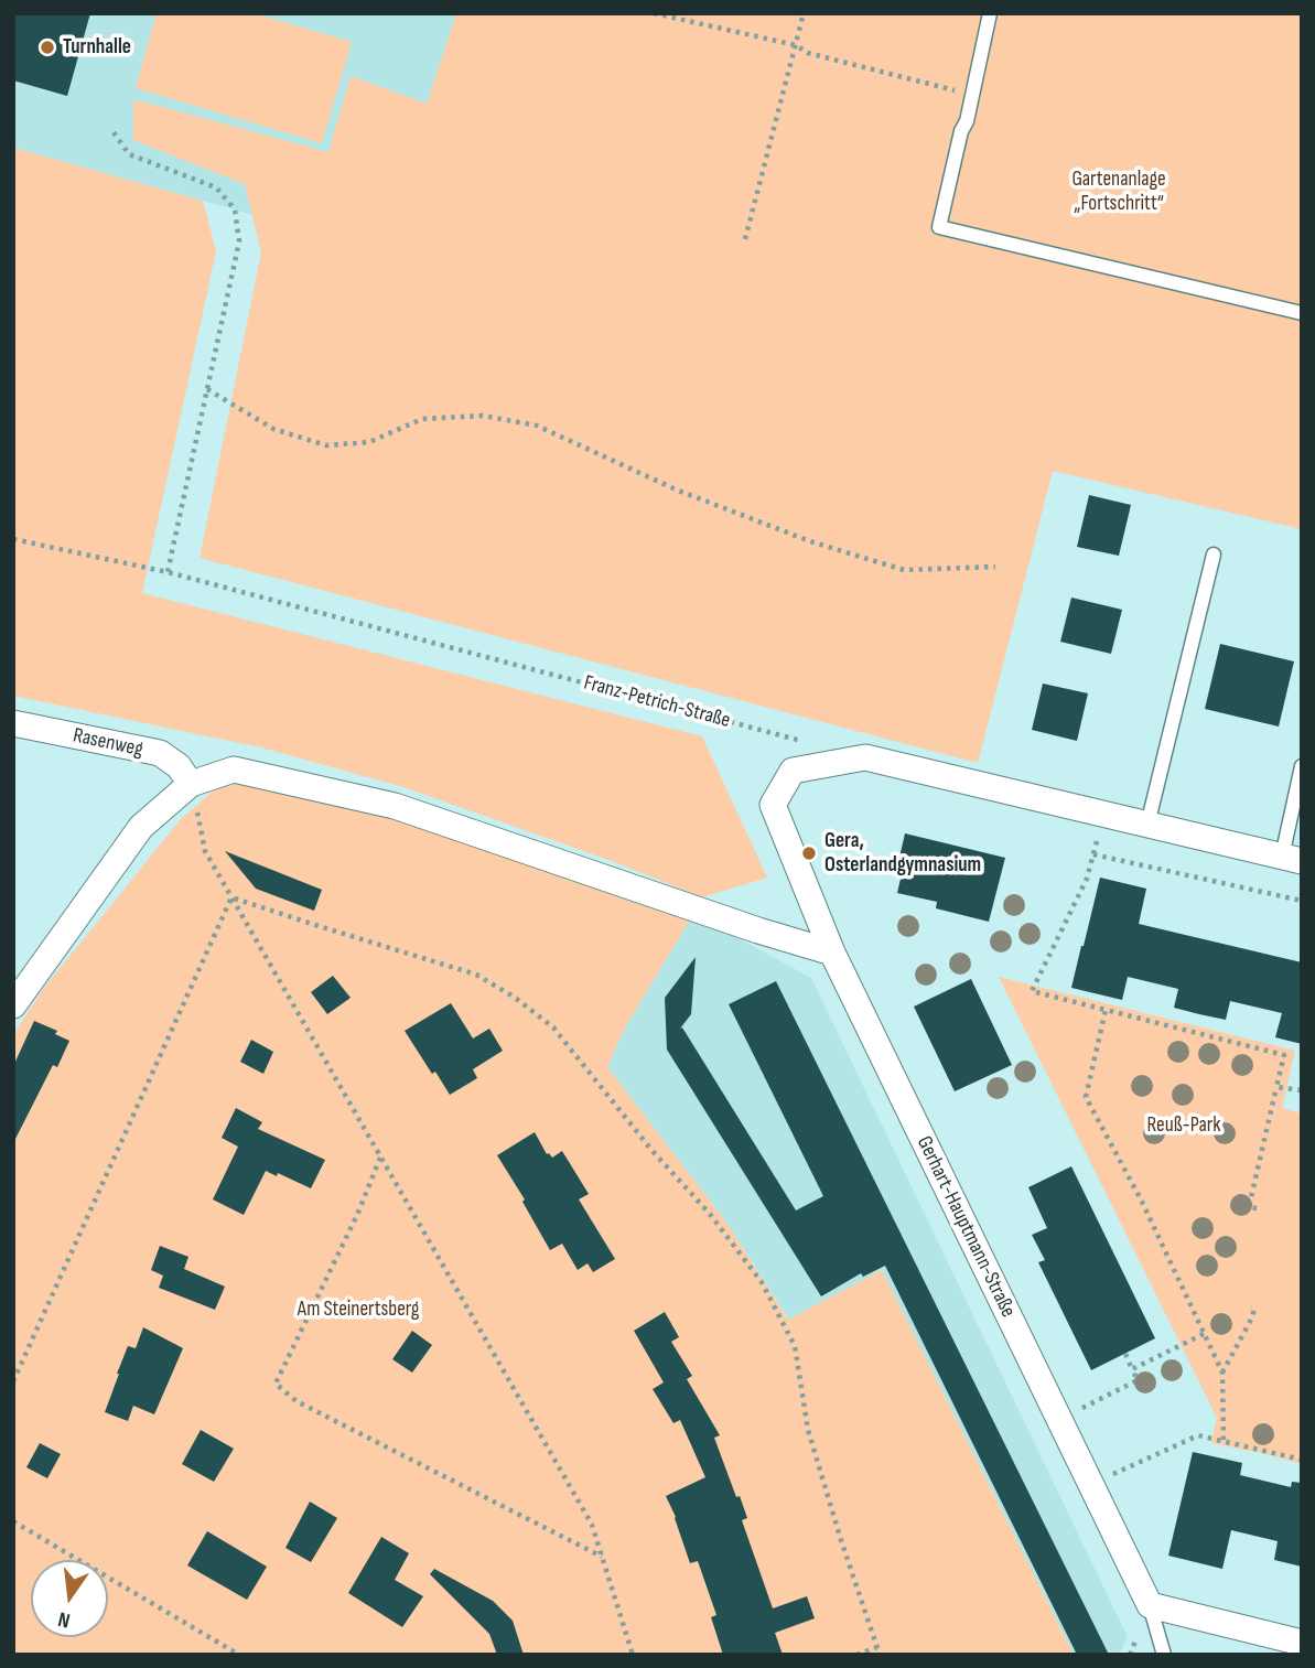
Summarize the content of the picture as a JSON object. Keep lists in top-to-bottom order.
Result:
{
  "streets": {
    "street": ["Rasenweg", "Gerhart-Hauptmann-Straße"],
    "path": ["Franz-Petrich-Straße"]
  },
  "parks": ["Gartenanlage „Fortschritt“", "Reuß-Park", "Am Steinertsberg"],
  "places": ["Turnhalle", "Gera, Osterlandgymnasium"],
  "north": "bottom"
}
